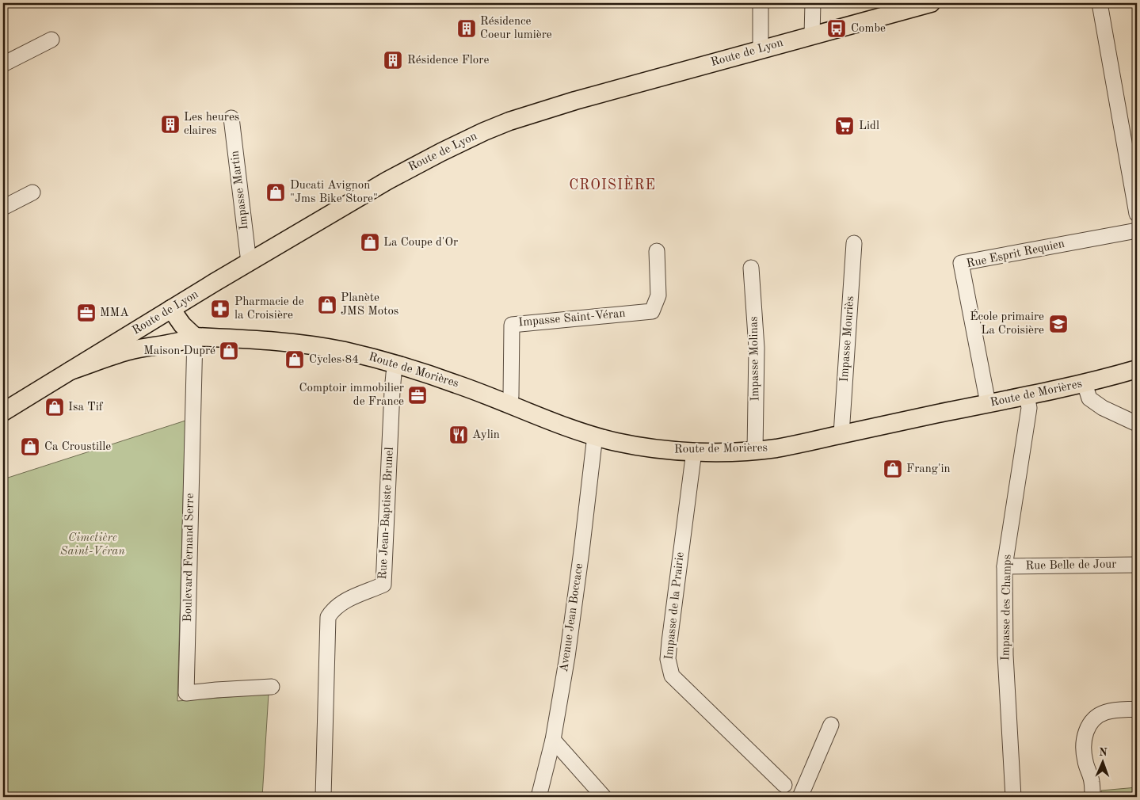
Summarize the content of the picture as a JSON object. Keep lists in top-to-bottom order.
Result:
{
  "streets": {
    "main road": ["Route de Lyon", "Route de Morières"],
    "street": [
      "Impasse Martin",
      "Rue Esprit Requien",
      "Impasse Saint-Véran",
      "Impasse Mouriès",
      "Impasse Molinas",
      "Rue Jean-Baptiste Brunel",
      "Boulevard Fernand Serre",
      "Rue Belle de Jour",
      "Impasse de la Prairie",
      "Impasse des Champs",
      "Avenue Jean Boccace"
    ]
  },
  "crossings": [
    ["Route de Lyon", "Impasse Martin"],
    ["Route de Lyon", "Route de Morières"],
    ["Rue Esprit Requien", "Route de Morières"],
    ["Impasse Saint-Véran", "Route de Morières"],
    ["Impasse Mouriès", "Route de Morières"],
    ["Impasse Molinas", "Route de Morières"],
    ["Route de Morières", "Rue Jean-Baptiste Brunel"],
    ["Route de Morières", "Boulevard Fernand Serre"],
    ["Route de Morières", "Impasse de la Prairie"],
    ["Route de Morières", "Impasse des Champs"],
    ["Route de Morières", "Avenue Jean Boccace"],
    ["Rue Belle de Jour", "Impasse des Champs"]
  ],
  "districts": ["CROISIÈRE"],
  "parks": ["Cimetière Saint-Véran"],
  "places": {
    "building": ["Résidence Coeur lumière", "Résidence Flore", "Les heures claires"],
    "bus stop": ["Combe"],
    "supermarket": ["Lidl"],
    "shop": [
      "Ducati Avignon \"Jms Bike Store\"",
      "La Coupe d'Or",
      "Planète JMS Motos",
      "Maison Dupré",
      "Cycles 84",
      "Isa Tif",
      "Ca Croustille",
      "Frang'in"
    ],
    "pharmacy": ["Pharmacie de la Croisière"],
    "office": ["MMA", "Comptoir immobilier de France"],
    "school or university": ["École primaire La Croisière"],
    "restaurant": ["Aylin"]
  },
  "north": "top"
}
